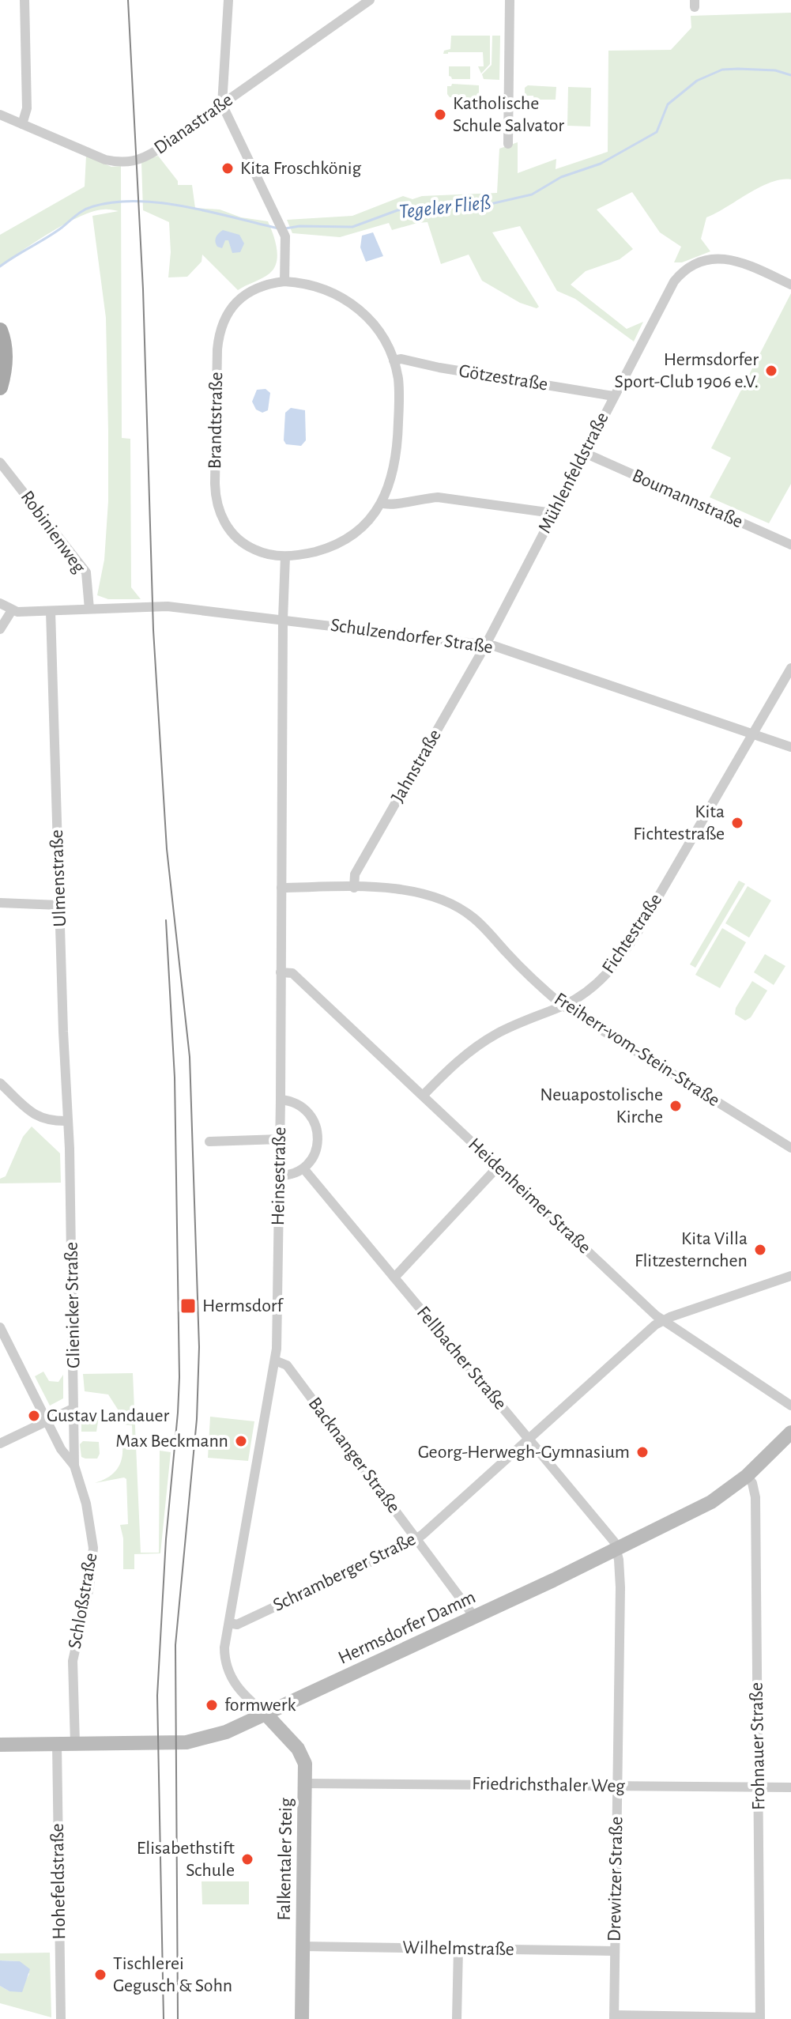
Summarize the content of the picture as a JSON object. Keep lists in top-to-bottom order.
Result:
{
  "streets": {
    "main road": ["Hermsdorfer Damm", "Falkentaler Steig"],
    "street": [
      "Dianastraße",
      "Götzestraße",
      "Brandtstraße",
      "Mühlenfeldstraße",
      "Boumannstraße",
      "Robinienweg",
      "Schulzendorfer Straße",
      "Jahnstraße",
      "Ulmenstraße",
      "Fichtestraße",
      "Freiherr-vom-Stein-Straße",
      "Heinsestraße",
      "Heidenheimer Straße",
      "Glienicker Straße",
      "Fellbacher Straße",
      "Backnanger Straße",
      "Schramberger Straße",
      "Schloßstraße",
      "Frohnauer Straße",
      "Friedrichsthaler Weg",
      "Drewitzer Straße",
      "Hohefeldstraße",
      "Wilhelmstraße"
    ]
  },
  "crossings": [
    ["Götzestraße", "Brandtstraße"],
    ["Götzestraße", "Mühlenfeldstraße"],
    ["Mühlenfeldstraße", "Boumannstraße"],
    ["Mühlenfeldstraße", "Schulzendorfer Straße"],
    ["Mühlenfeldstraße", "Jahnstraße"],
    ["Robinienweg", "Schulzendorfer Straße"],
    ["Schulzendorfer Straße", "Jahnstraße"],
    ["Schulzendorfer Straße", "Ulmenstraße"],
    ["Schulzendorfer Straße", "Fichtestraße"],
    ["Schulzendorfer Straße", "Heinsestraße"],
    ["Jahnstraße", "Freiherr-vom-Stein-Straße"],
    ["Ulmenstraße", "Glienicker Straße"],
    ["Fichtestraße", "Freiherr-vom-Stein-Straße"],
    ["Fichtestraße", "Heidenheimer Straße"],
    ["Freiherr-vom-Stein-Straße", "Heinsestraße"],
    ["Heinsestraße", "Heidenheimer Straße"],
    ["Heinsestraße", "Backnanger Straße"],
    ["Heinsestraße", "Schramberger Straße"],
    ["Heinsestraße", "Hermsdorfer Damm"],
    ["Heinsestraße", "Falkentaler Steig"],
    ["Heidenheimer Straße", "Schramberger Straße"],
    ["Glienicker Straße", "Schloßstraße"],
    ["Fellbacher Straße", "Schramberger Straße"],
    ["Fellbacher Straße", "Hermsdorfer Damm"],
    ["Fellbacher Straße", "Drewitzer Straße"],
    ["Backnanger Straße", "Schramberger Straße"],
    ["Backnanger Straße", "Hermsdorfer Damm"],
    ["Schloßstraße", "Hermsdorfer Damm"],
    ["Hermsdorfer Damm", "Frohnauer Straße"],
    ["Hermsdorfer Damm", "Falkentaler Steig"],
    ["Hermsdorfer Damm", "Drewitzer Straße"],
    ["Hermsdorfer Damm", "Hohefeldstraße"],
    ["Frohnauer Straße", "Friedrichsthaler Weg"],
    ["Friedrichsthaler Weg", "Falkentaler Steig"],
    ["Friedrichsthaler Weg", "Drewitzer Straße"],
    ["Falkentaler Steig", "Wilhelmstraße"],
    ["Drewitzer Straße", "Wilhelmstraße"]
  ],
  "water": ["Tegeler Fließ"],
  "places": {
    "other": [
      "Katholische Schule Salvator",
      "Kita Froschkönig",
      "Hermsdorfer Sport-Club 1906 e.V.",
      "Kita Fichtestraße",
      "Neuapostolische Kirche",
      "Kita Villa Flitzesternchen",
      "Gustav Landauer",
      "Max Beckmann",
      "Georg-Herwegh-Gymnasium",
      "formwerk",
      "Elisabethstift Schule",
      "Tischlerei Gegusch & Sohn"
    ],
    "transit": ["Hermsdorf"]
  }
}
